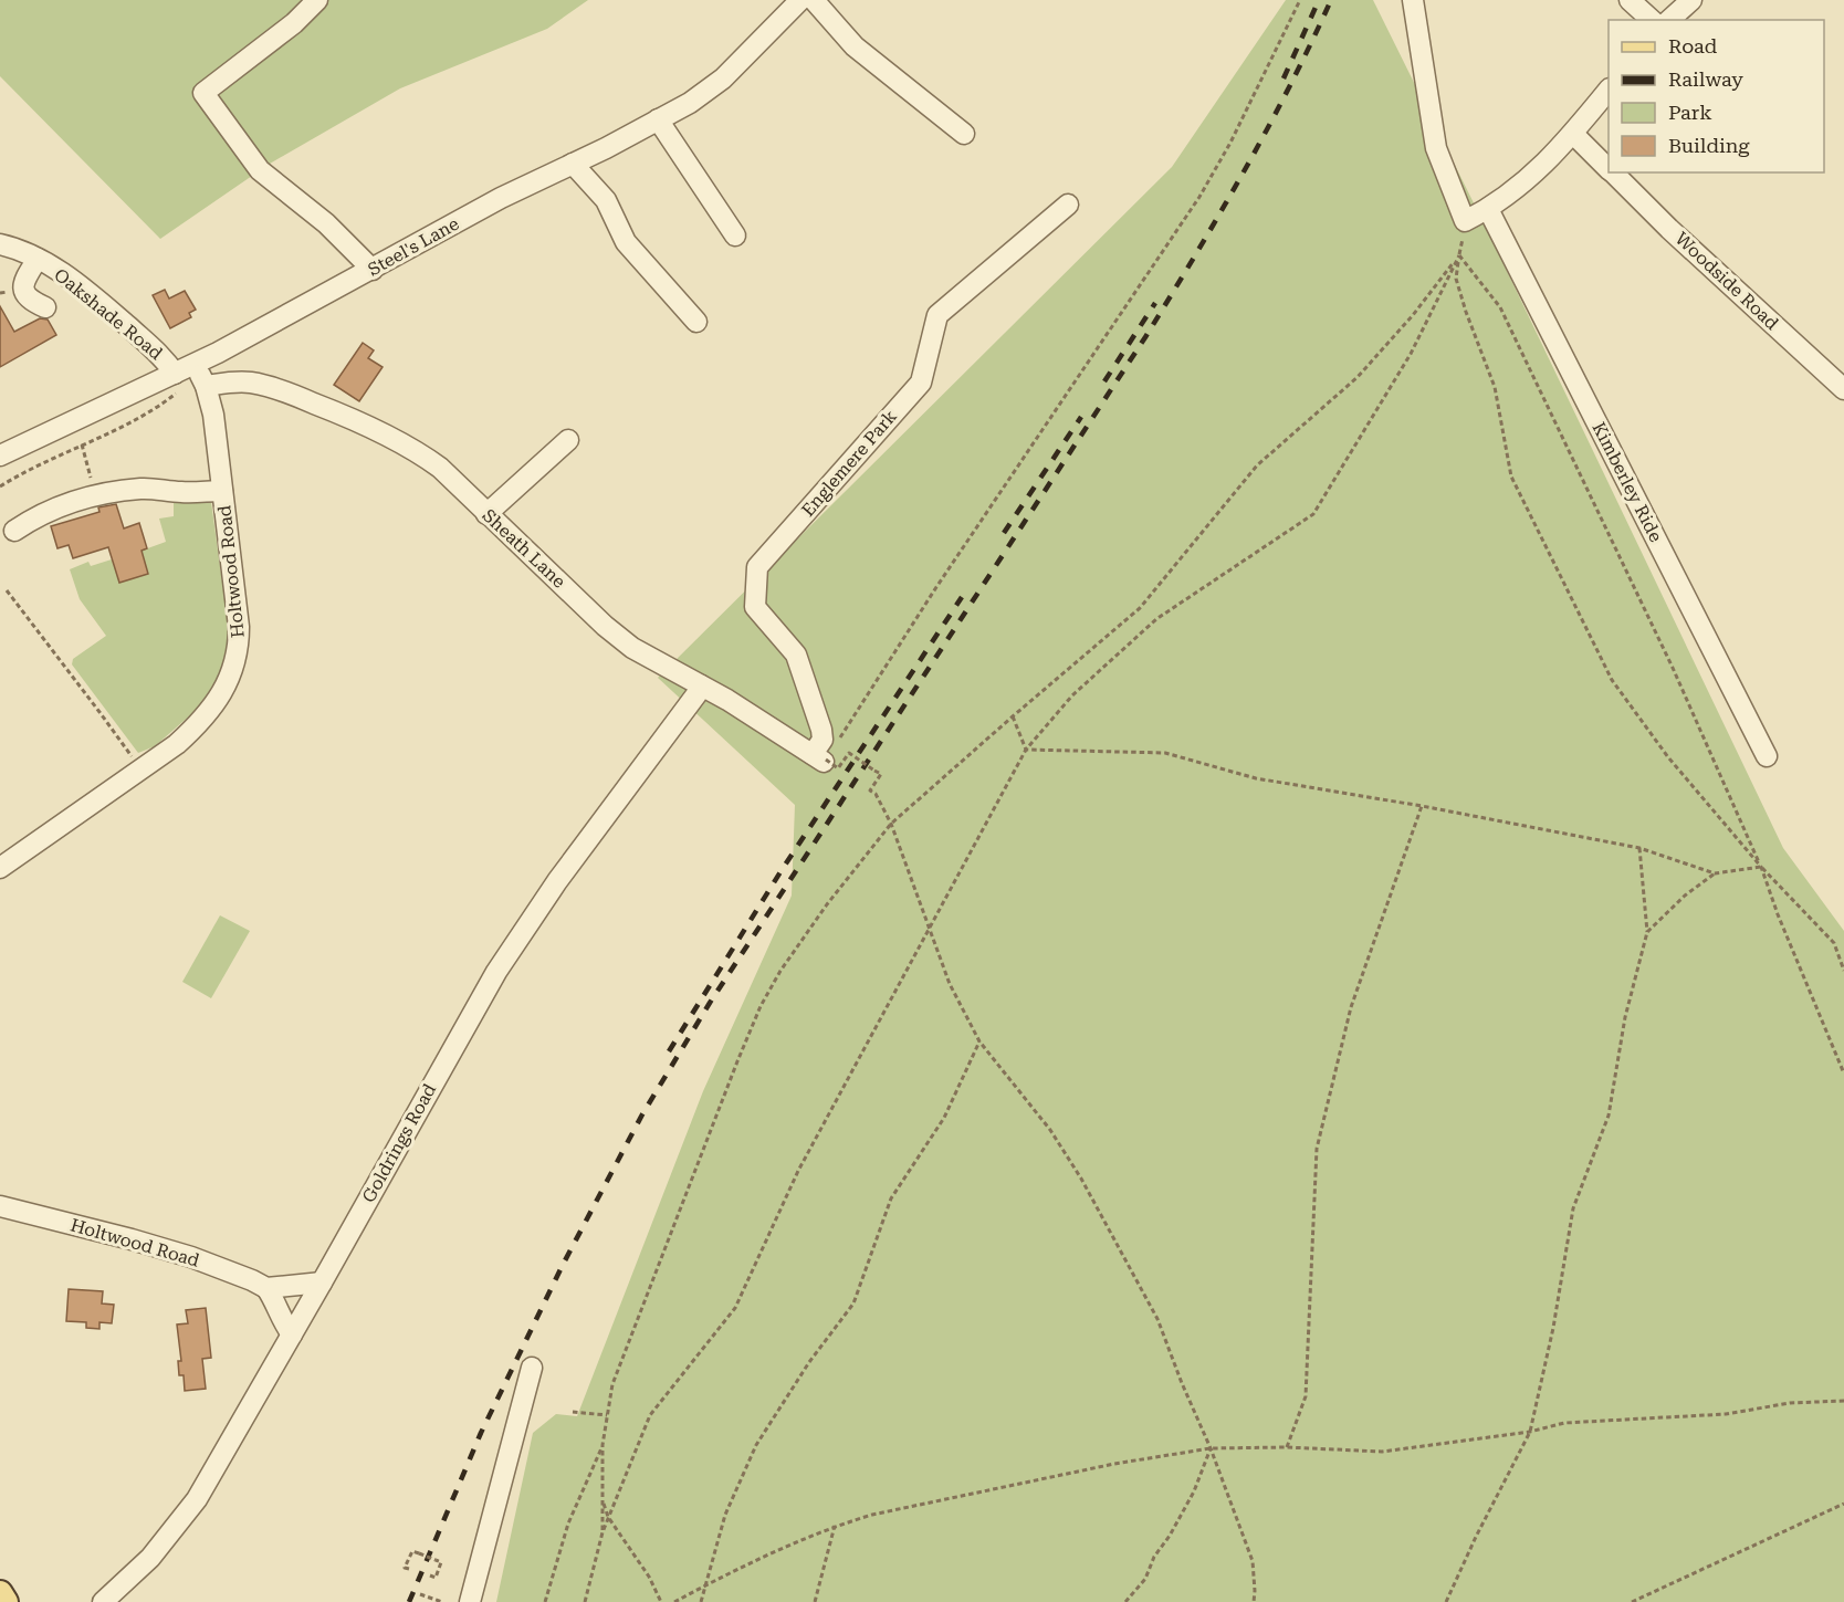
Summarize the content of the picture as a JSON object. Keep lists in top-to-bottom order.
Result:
{
  "streets": {
    "street": [
      "Steel's Lane",
      "Woodside Road",
      "Oakshade Road",
      "Englemere Park",
      "Kimberley Ride",
      "Sheath Lane",
      "Holtwood Road",
      "Goldrings Road"
    ]
  },
  "crossings": [
    ["Steel's Lane", "Oakshade Road"],
    ["Steel's Lane", "Sheath Lane"],
    ["Steel's Lane", "Holtwood Road"],
    ["Englemere Park", "Sheath Lane"],
    ["Sheath Lane", "Holtwood Road"],
    ["Sheath Lane", "Goldrings Road"],
    ["Holtwood Road", "Goldrings Road"]
  ],
  "legend": [
    "Road",
    "Railway",
    "Park",
    "Building"
  ]
}
